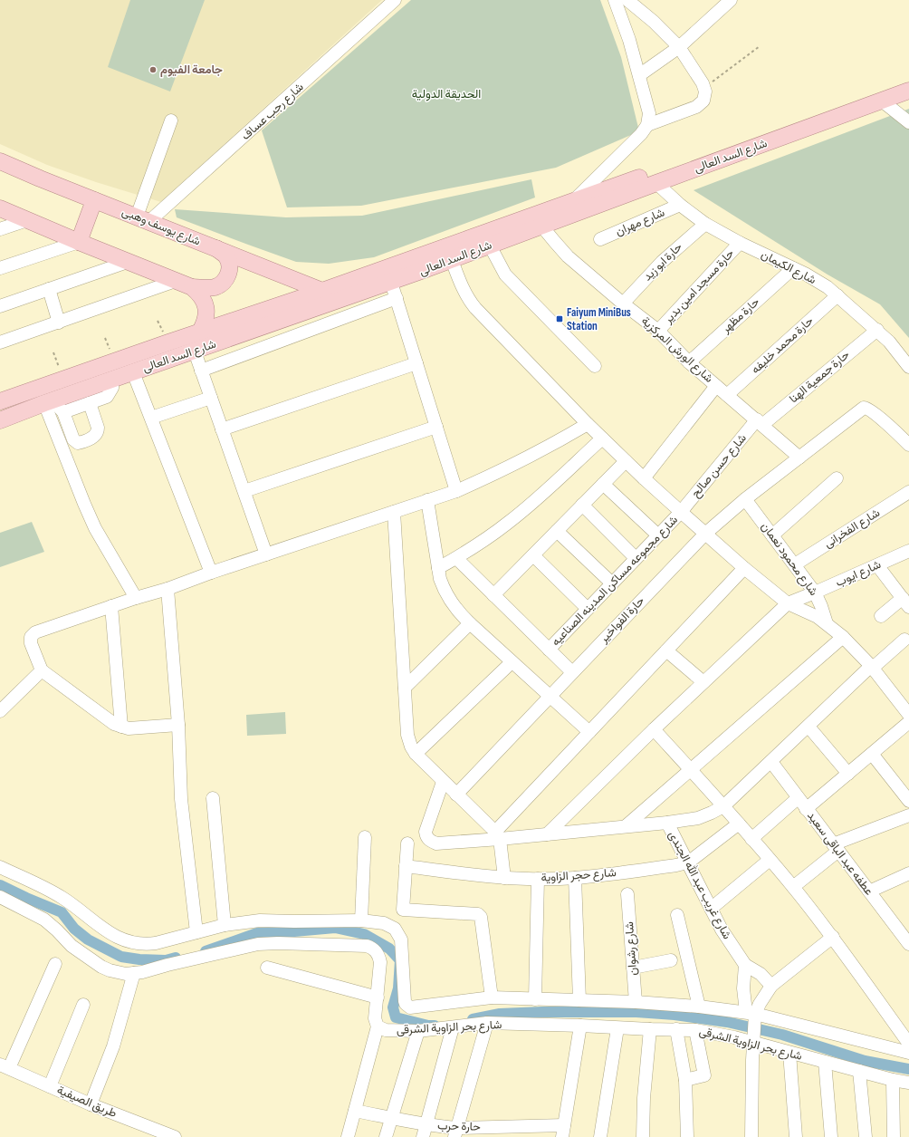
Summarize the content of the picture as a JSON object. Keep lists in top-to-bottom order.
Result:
{
  "streets": {
    "main road": ["شارع السد العالى", "شارع يوسف وهبى"],
    "street": [
      "شارع رجب عساف",
      "شارع مهران",
      "حارة ابو زيد",
      "شارع الكيمان",
      "حارة مسجد امين بدير",
      "حارة مظهر",
      "حارة محمد خليفه",
      "شارع الورش المركزية",
      "حارة جمعية الهنا",
      "شارع حسن صالح",
      "شارع الفخرانى",
      "شارع محمود نعمان",
      "شارع ايوب",
      "شارع مجموعه مساكن المدينه الصناعيه",
      "حارة الفواخير",
      "عطفه عبد الباقى سعيد",
      "شارع حجر الزاوية",
      "شارع غريب عبد الله الجندى",
      "شارع رشوان",
      "شارع بحر الزاوية الشرقى",
      "طريق الصيفية",
      "حارة حرب"
    ]
  },
  "crossings": [
    ["شارع رجب عساف", "شارع يوسف وهبى"],
    ["شارع السد العالى", "شارع يوسف وهبى"],
    ["شارع السد العالى", "شارع الكيمان"],
    ["شارع السد العالى", "شارع الورش المركزية"],
    ["شارع السد العالى", "شارع محمود نعمان"],
    ["شارع مهران", "شارع الكيمان"],
    ["حارة ابو زيد", "شارع الكيمان"],
    ["حارة ابو زيد", "شارع الورش المركزية"],
    ["شارع الكيمان", "حارة مسجد امين بدير"],
    ["شارع الكيمان", "حارة مظهر"],
    ["شارع الكيمان", "حارة محمد خليفه"],
    ["شارع الكيمان", "حارة جمعية الهنا"],
    ["حارة مسجد امين بدير", "شارع الورش المركزية"],
    ["حارة مظهر", "شارع الورش المركزية"],
    ["حارة محمد خليفه", "شارع الورش المركزية"],
    ["شارع الورش المركزية", "حارة جمعية الهنا"],
    ["شارع الورش المركزية", "شارع حسن صالح"],
    ["شارع الورش المركزية", "حارة الفواخير"],
    ["حارة جمعية الهنا", "شارع حسن صالح"],
    ["شارع حسن صالح", "شارع محمود نعمان"],
    ["شارع حسن صالح", "شارع مجموعه مساكن المدينه الصناعيه"],
    ["شارع الفخرانى", "شارع محمود نعمان"],
    ["شارع محمود نعمان", "شارع ايوب"],
    ["شارع محمود نعمان", "شارع مجموعه مساكن المدينه الصناعيه"],
    ["شارع محمود نعمان", "حارة الفواخير"],
    ["شارع حجر الزاوية", "شارع غريب عبد الله الجندى"],
    ["شارع رشوان", "شارع بحر الزاوية الشرقى"]
  ],
  "parks": ["الحديقة الدولية"],
  "places": {
    "other": ["جامعة الفيوم"],
    "transit": ["Faiyum MiniBus Station"]
  }
}
